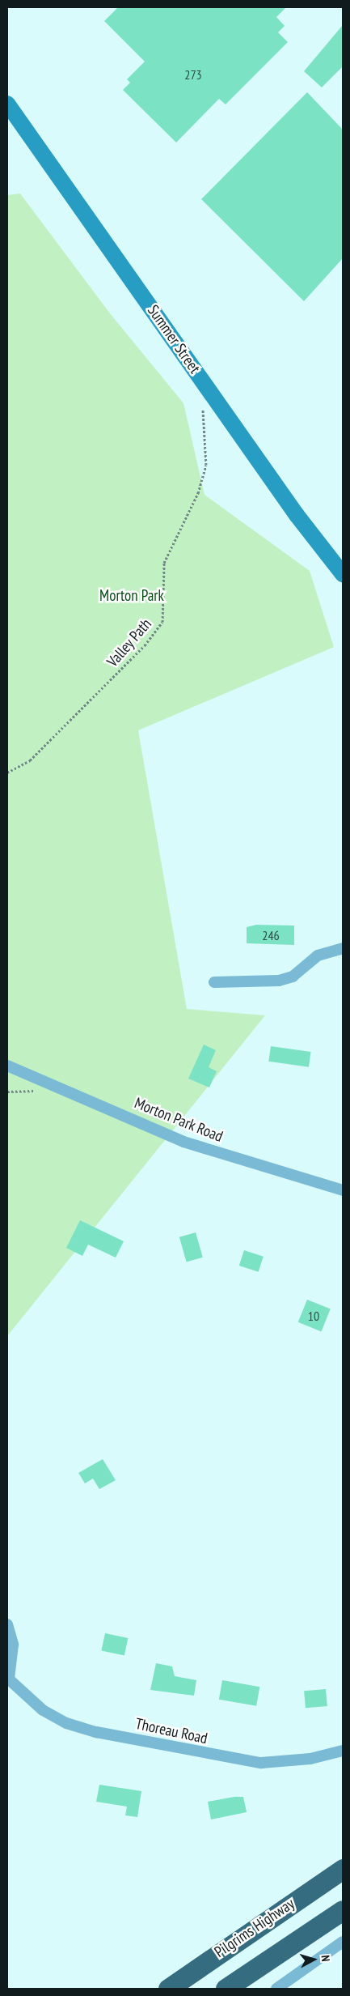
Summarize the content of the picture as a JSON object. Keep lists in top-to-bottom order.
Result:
{
  "streets": {
    "highway": ["Pilgrims Highway"],
    "main road": ["Summer Street"],
    "street": ["Morton Park Road", "Thoreau Road"],
    "path": ["Valley Path"]
  },
  "parks": ["Morton Park"],
  "house_numbers": ["273", "246", "10"],
  "north": "right"
}
